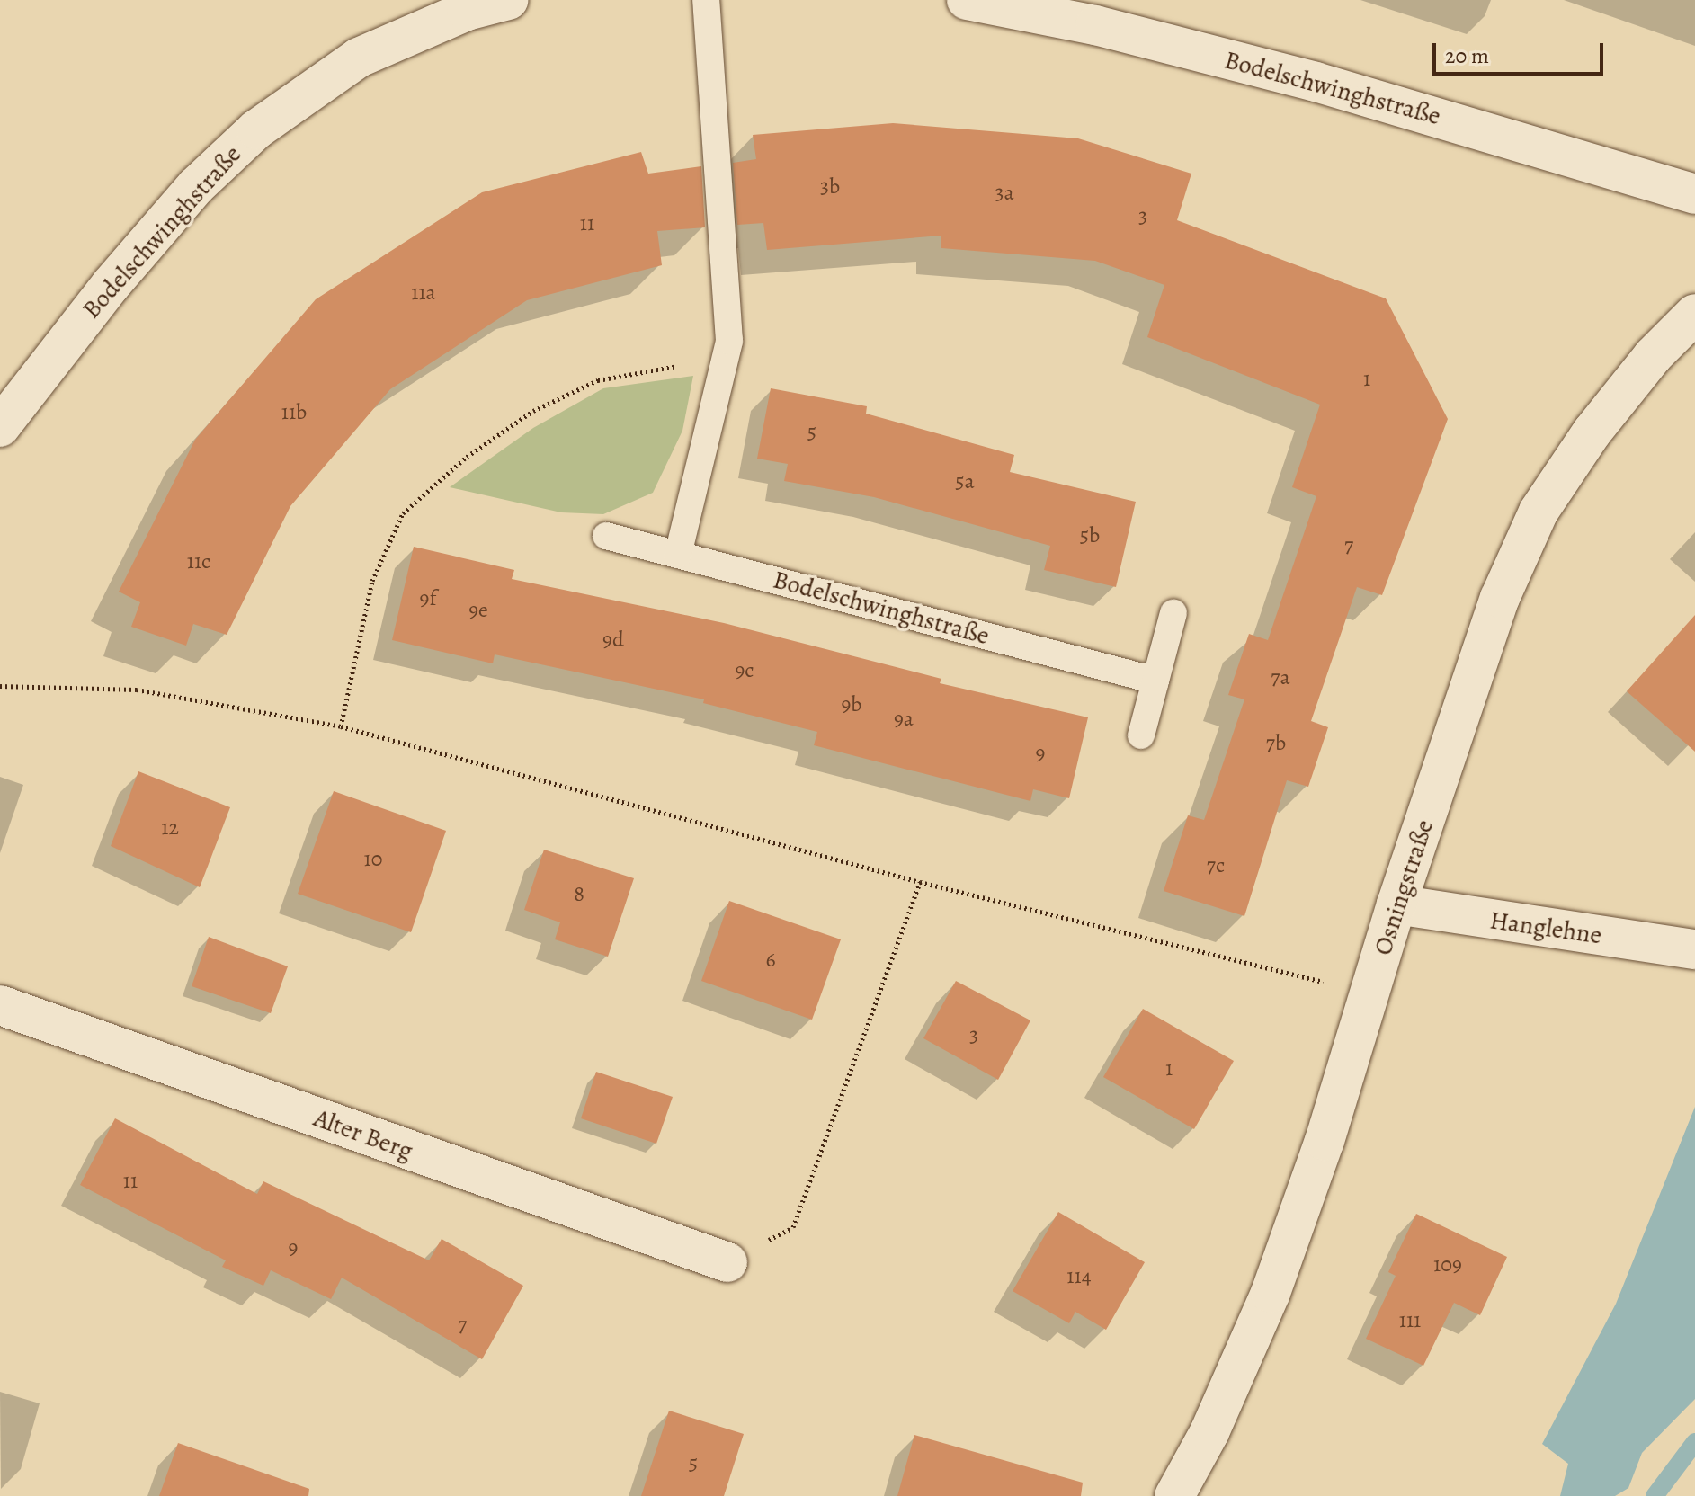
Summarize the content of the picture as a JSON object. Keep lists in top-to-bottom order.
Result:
{
  "streets": {
    "street": [
      "Bodelschwinghstraße",
      "Osningstraße",
      "Hanglehne",
      "Alter Berg"
    ]
  },
  "crossings": [
    ["Osningstraße", "Hanglehne"]
  ],
  "house_numbers": [
    "3b",
    "3a",
    "3",
    "11",
    "11a",
    "1",
    "11b",
    "5",
    "5a",
    "5b",
    "7",
    "11c",
    "9f",
    "9e",
    "9d",
    "9c",
    "7a",
    "9b",
    "9a",
    "7b",
    "9",
    "12",
    "10",
    "7c",
    "8",
    "6",
    "3",
    "1",
    "11",
    "9",
    "109",
    "114",
    "111",
    "7",
    "5"
  ],
  "scale_bar": "20 m"
}
